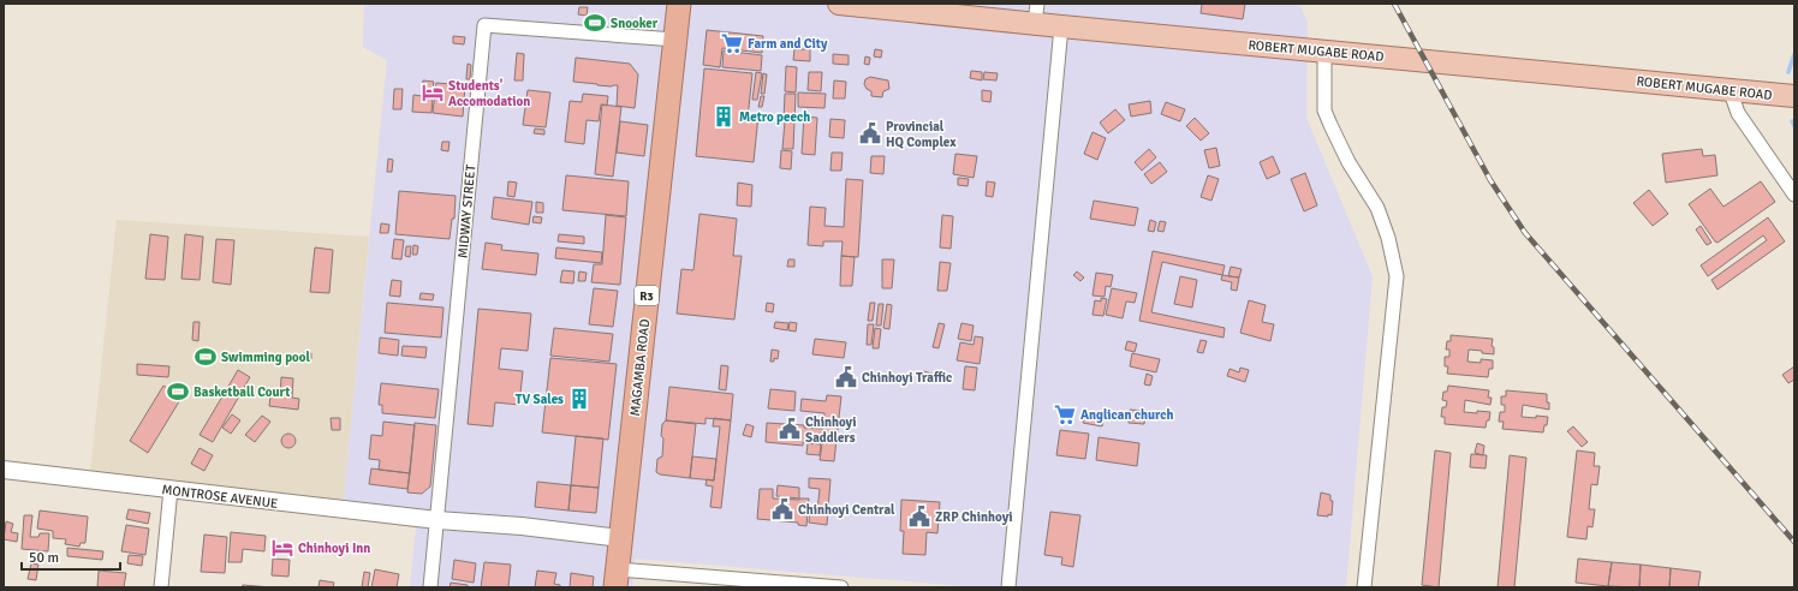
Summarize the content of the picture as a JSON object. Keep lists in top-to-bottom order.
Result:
{
  "streets": {
    "highway": ["R3", "MAGAMBA ROAD"],
    "main road": ["ROBERT MUGABE ROAD"],
    "street": ["MIDWAY STREET", "MONTROSE AVENUE"]
  },
  "crossings": [
    ["MIDWAY STREET", "MAGAMBA ROAD"],
    ["MIDWAY STREET", "MONTROSE AVENUE"],
    ["MAGAMBA ROAD", "MONTROSE AVENUE"]
  ],
  "places": {
    "sports": ["Snooker", "Swimming pool", "Basketball Court"],
    "supermarket": ["Farm and City", "Anglican church"],
    "hotel": ["Students' Accomodation", "Chinhoyi Inn"],
    "building": ["Metro peech", "TV Sales"],
    "public building": [
      "Provincial HQ Complex",
      "Chinhoyi Traffic",
      "Chinhoyi Saddlers",
      "Chinhoyi Central",
      "ZRP Chinhoyi"
    ]
  },
  "scale_bar": "50 m"
}
